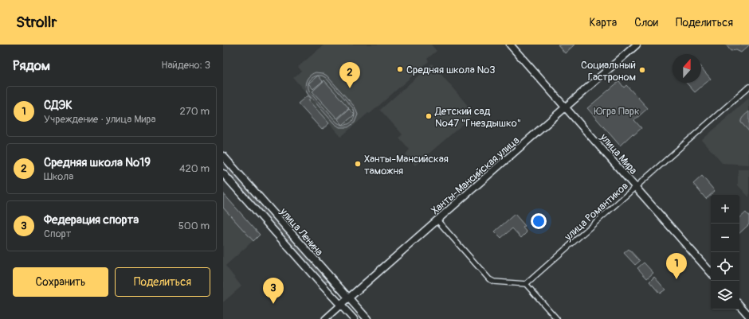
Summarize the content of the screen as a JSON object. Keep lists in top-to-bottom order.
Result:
{
  "streets": {
    "main road": ["улица Мира", "Ханты-Мансийская улица", "улица Ленина"],
    "street": ["улица Романтиков"]
  },
  "crossings": [
    ["улица Мира", "Ханты-Мансийская улица"],
    ["улица Мира", "улица Романтиков"],
    ["Ханты-Мансийская улица", "улица Ленина"]
  ],
  "parks": ["Югра Парк"],
  "places": [
    "Средняя школа №3",
    "Социальный Гастроном",
    "Детский сад №47 \"Гнездышко\"",
    "Ханты-Мансийская таможня"
  ],
  "north": "top",
  "page": {
    "header": "Strollr",
    "nav": ["Карта", "Слои", "Поделиться"],
    "heading": ["Рядом", "Найдено: 3"],
    "pins": ["2", "1", "3"],
    "list": [
      {
        "mark": "1",
        "name": "СДЭК",
        "note": "Учреждение · улица Мира",
        "value": "270 m"
      },
      {
        "mark": "2",
        "name": "Средняя школа №19",
        "note": "Школа",
        "value": "420 m"
      },
      {
        "mark": "3",
        "name": "Федерация спорта",
        "note": "Спорт",
        "value": "500 m"
      }
    ],
    "map_buttons": ["+", "−"],
    "buttons": ["Сохранить", "Поделиться"]
  }
}
